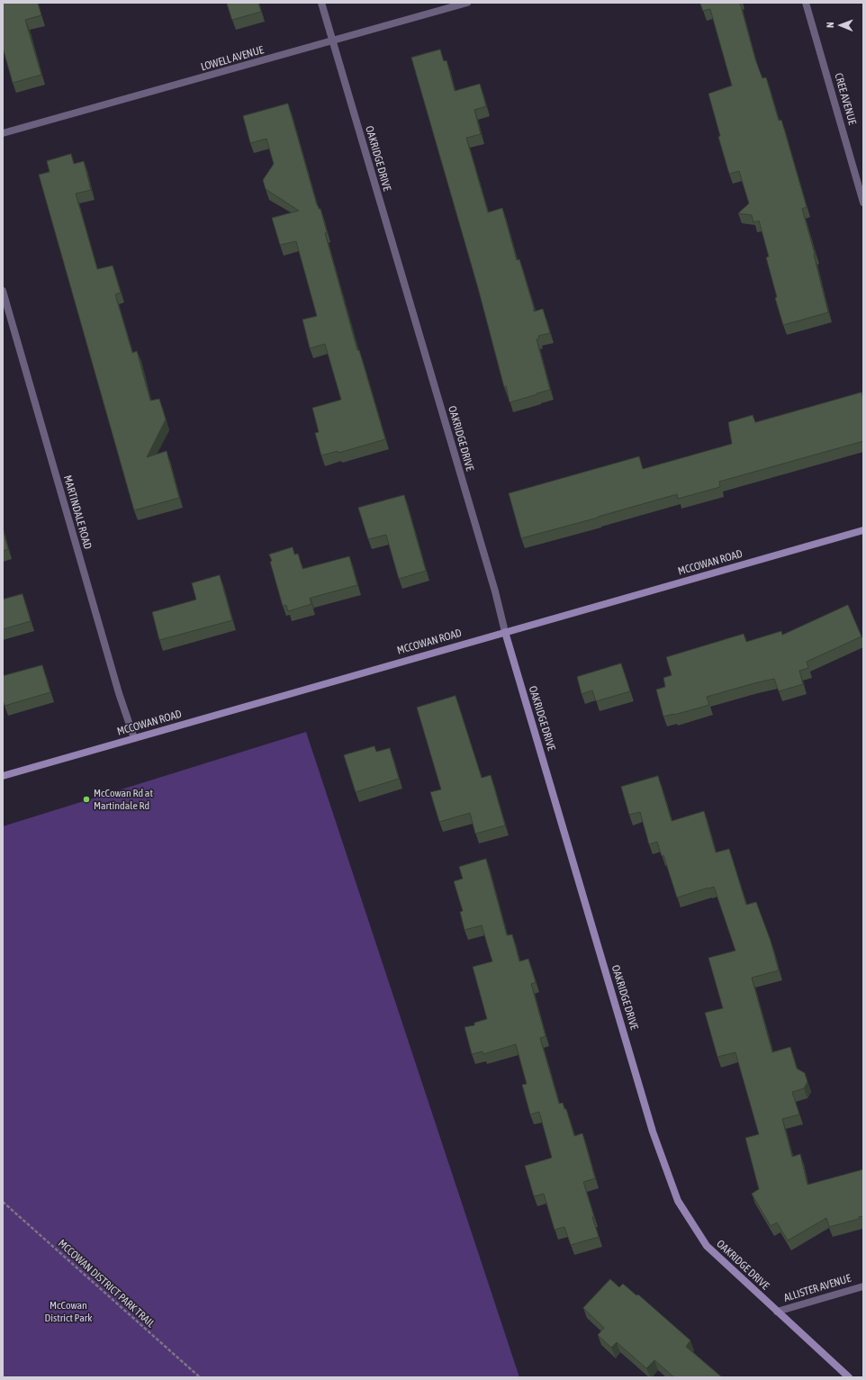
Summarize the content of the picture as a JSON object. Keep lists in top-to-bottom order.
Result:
{
  "streets": {
    "street": [
      "LOWELL AVENUE",
      "CREE AVENUE",
      "OAKRIDGE DRIVE",
      "MARTINDALE ROAD",
      "MCCOWAN ROAD",
      "ALLISTER AVENUE"
    ],
    "path": ["MCCOWAN DISTRICT PARK TRAIL"]
  },
  "crossings": [
    ["LOWELL AVENUE", "OAKRIDGE DRIVE"],
    ["OAKRIDGE DRIVE", "MCCOWAN ROAD"],
    ["OAKRIDGE DRIVE", "ALLISTER AVENUE"],
    ["MARTINDALE ROAD", "MCCOWAN ROAD"]
  ],
  "parks": ["McCowan District Park"],
  "places": ["McCowan Rd at Martindale Rd"],
  "north": "left"
}
